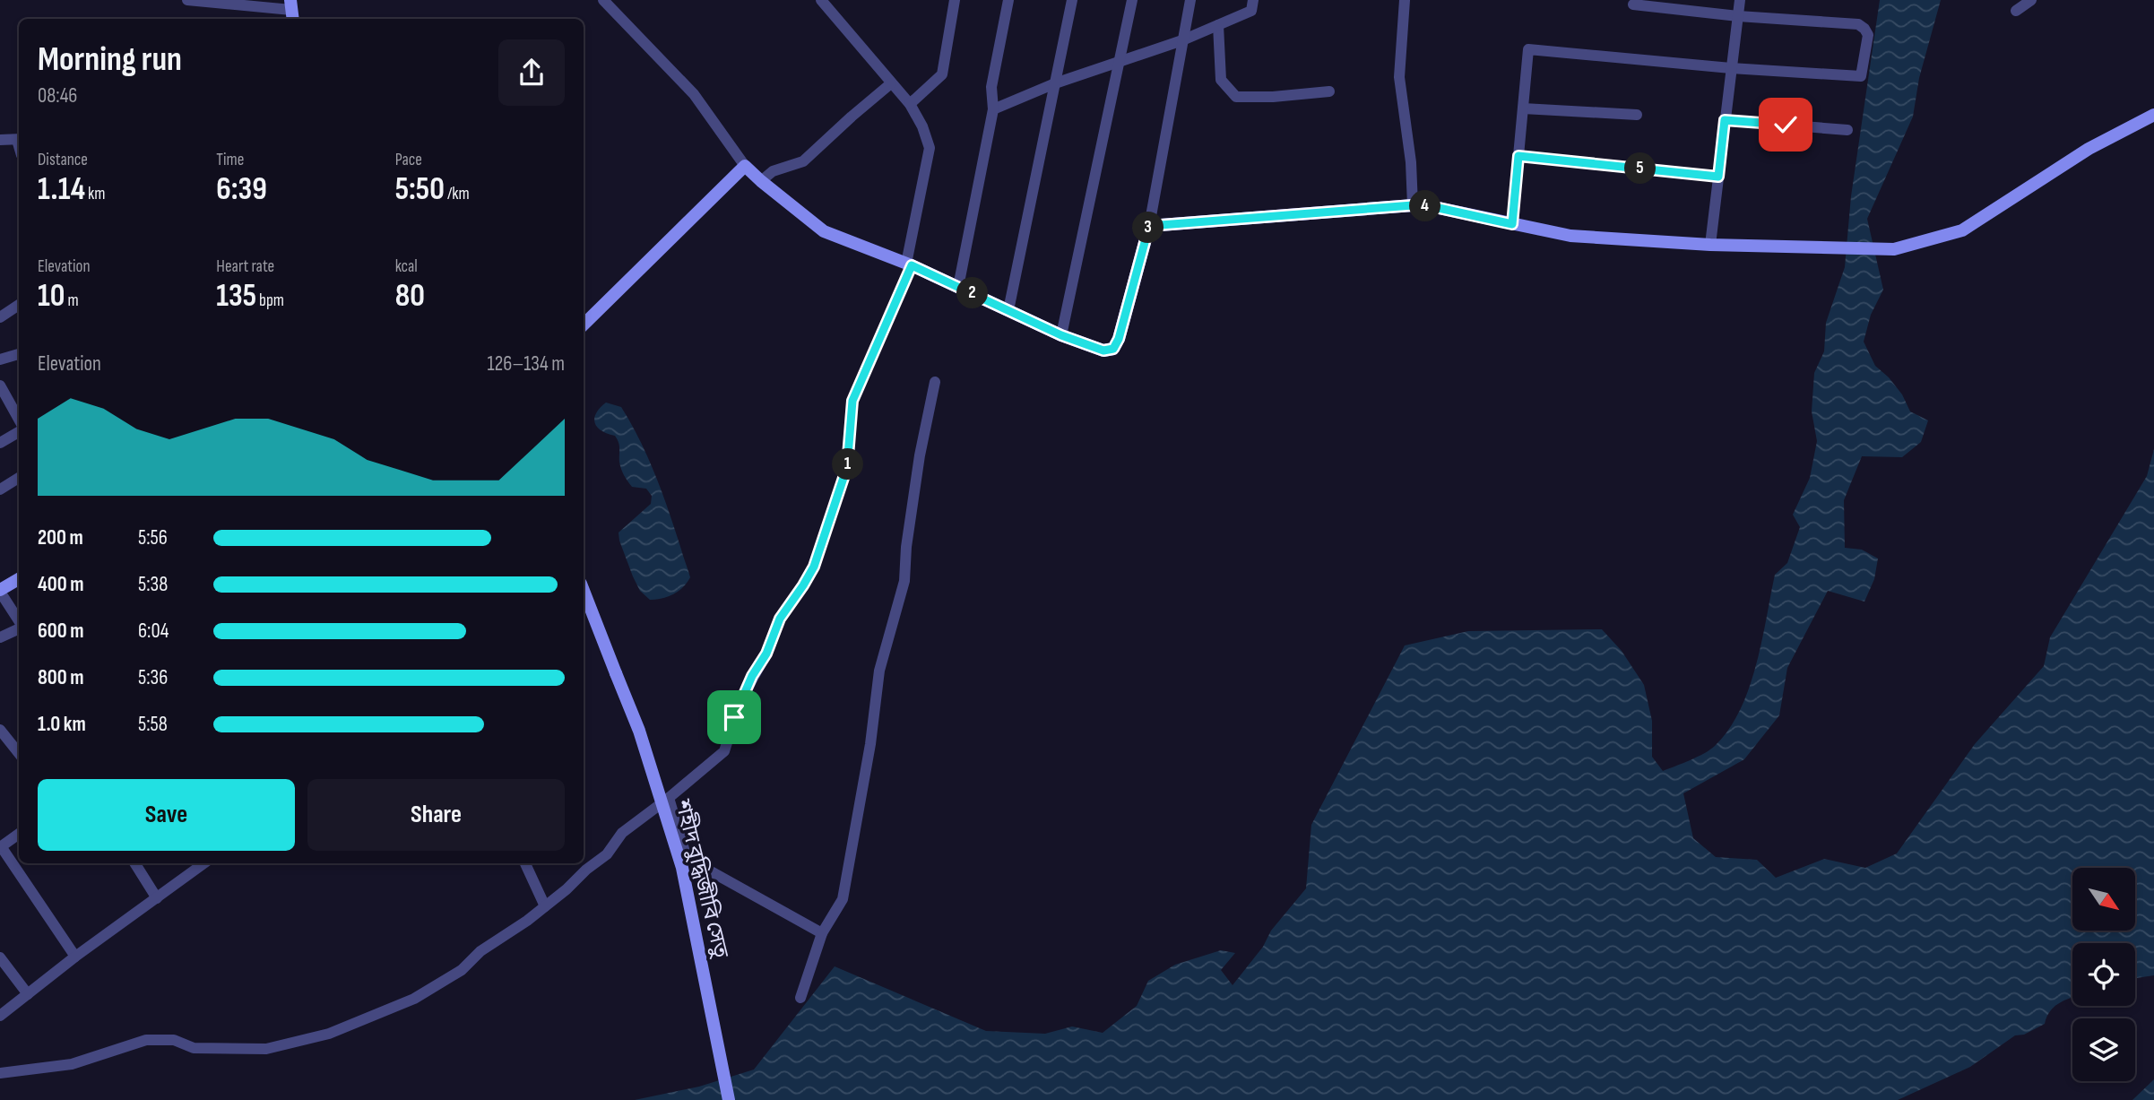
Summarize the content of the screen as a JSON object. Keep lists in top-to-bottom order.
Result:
{
  "streets": {
    "street": ["শহীদ বুদ্ধিজীবি সেতু"]
  },
  "north": "bottom right",
  "page": {
    "heading": ["Morning run", "08:46"],
    "stats": [
      ["Distance", "1.14 km"],
      ["Time", "6:39"],
      ["Pace", "5:50 /km"],
      ["Elevation", "10 m"],
      ["Heart rate", "135 bpm"],
      ["kcal", "80"]
    ],
    "pins": [
      "5",
      "4",
      "3",
      "2",
      "1"
    ],
    "chart": ["Elevation", "126–134 m"],
    "list": [
      {
        "name": "200 m",
        "note": "5:56"
      },
      {
        "name": "400 m",
        "note": "5:38"
      },
      {
        "name": "600 m",
        "note": "6:04"
      },
      {
        "name": "800 m",
        "note": "5:36"
      },
      {
        "name": "1.0 km",
        "note": "5:58"
      }
    ],
    "buttons": ["Save", "Share"]
  }
}
